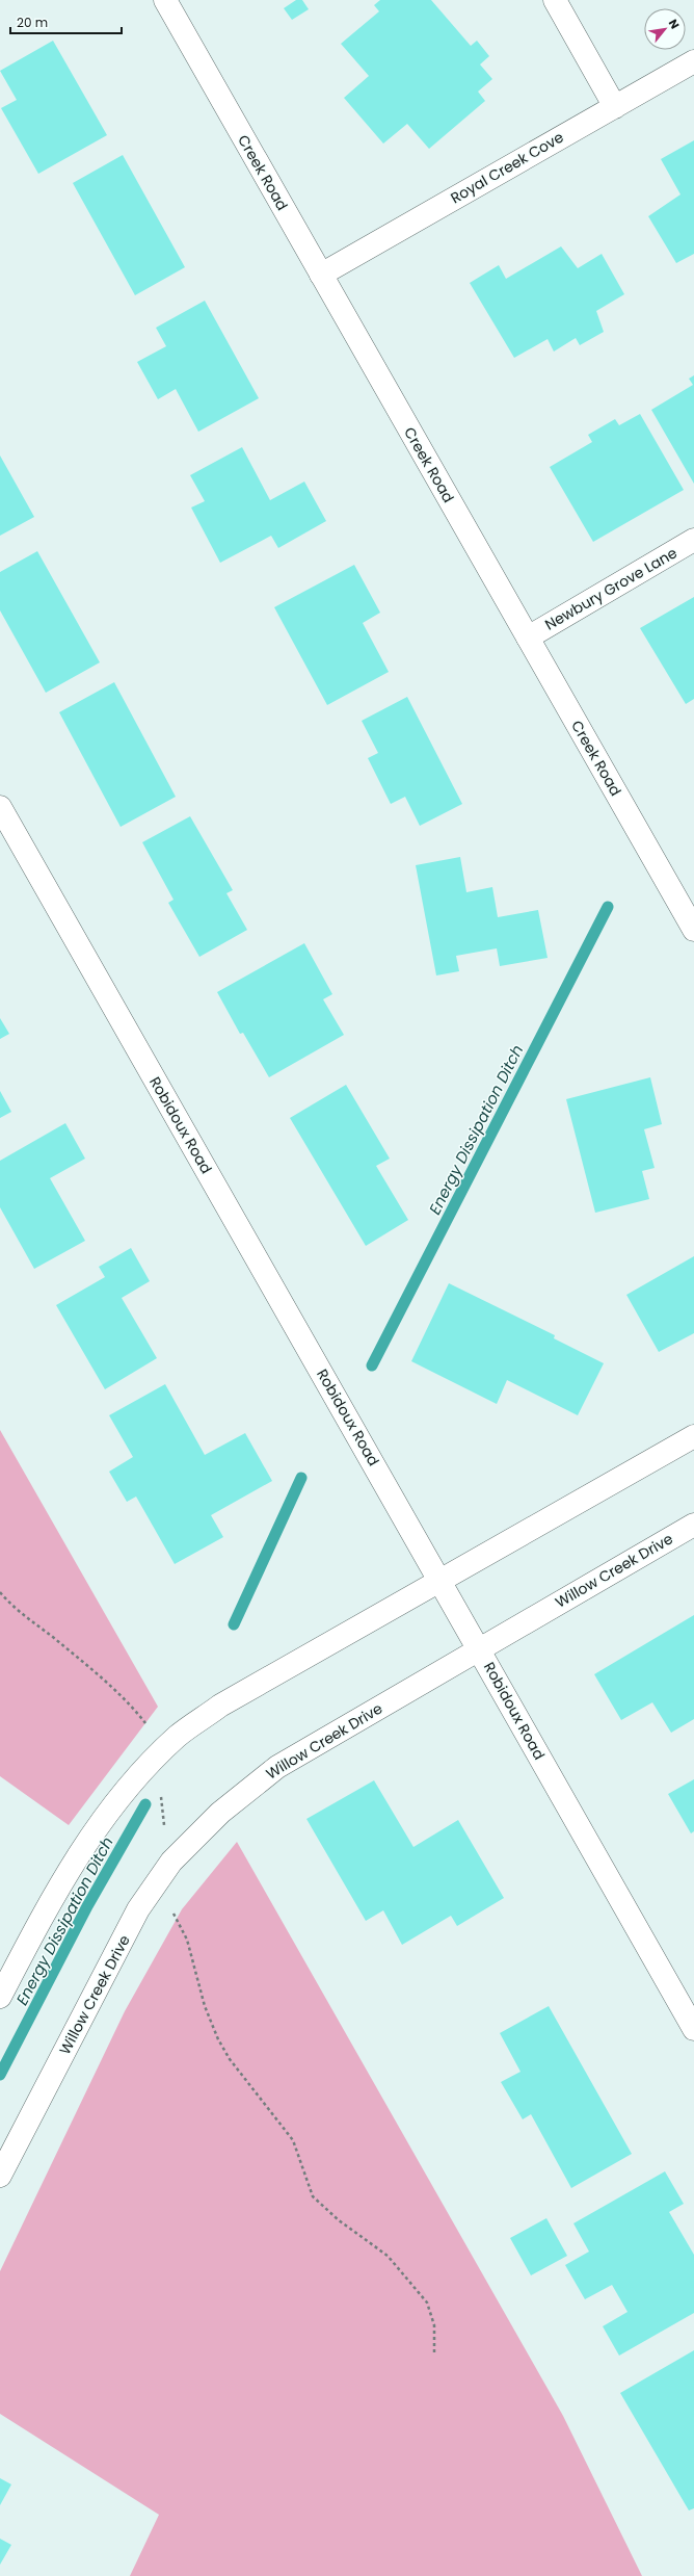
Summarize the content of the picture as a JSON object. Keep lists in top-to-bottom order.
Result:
{
  "streets": {
    "street": [
      "Royal Creek Cove",
      "Creek Road",
      "Newbury Grove Lane",
      "Robidoux Road",
      "Willow Creek Drive"
    ]
  },
  "crossings": [
    ["Royal Creek Cove", "Creek Road"],
    ["Creek Road", "Newbury Grove Lane"],
    ["Robidoux Road", "Willow Creek Drive"]
  ],
  "water": ["Energy Dissipation Ditch"],
  "scale_bar": "20 m",
  "north": "top right"
}
